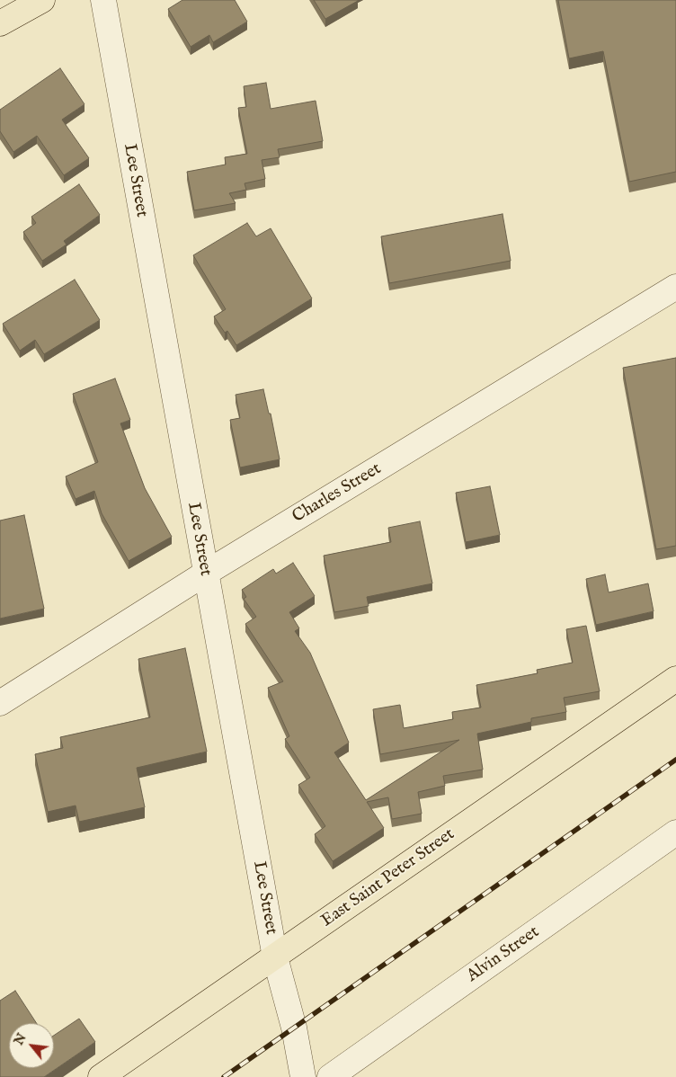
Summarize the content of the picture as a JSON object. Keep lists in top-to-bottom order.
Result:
{
  "streets": {
    "main road": ["East Saint Peter Street"],
    "street": ["Lee Street", "Charles Street", "Alvin Street"]
  },
  "crossings": [
    ["Lee Street", "Charles Street"],
    ["Lee Street", "East Saint Peter Street"]
  ],
  "north": "top left"
}
